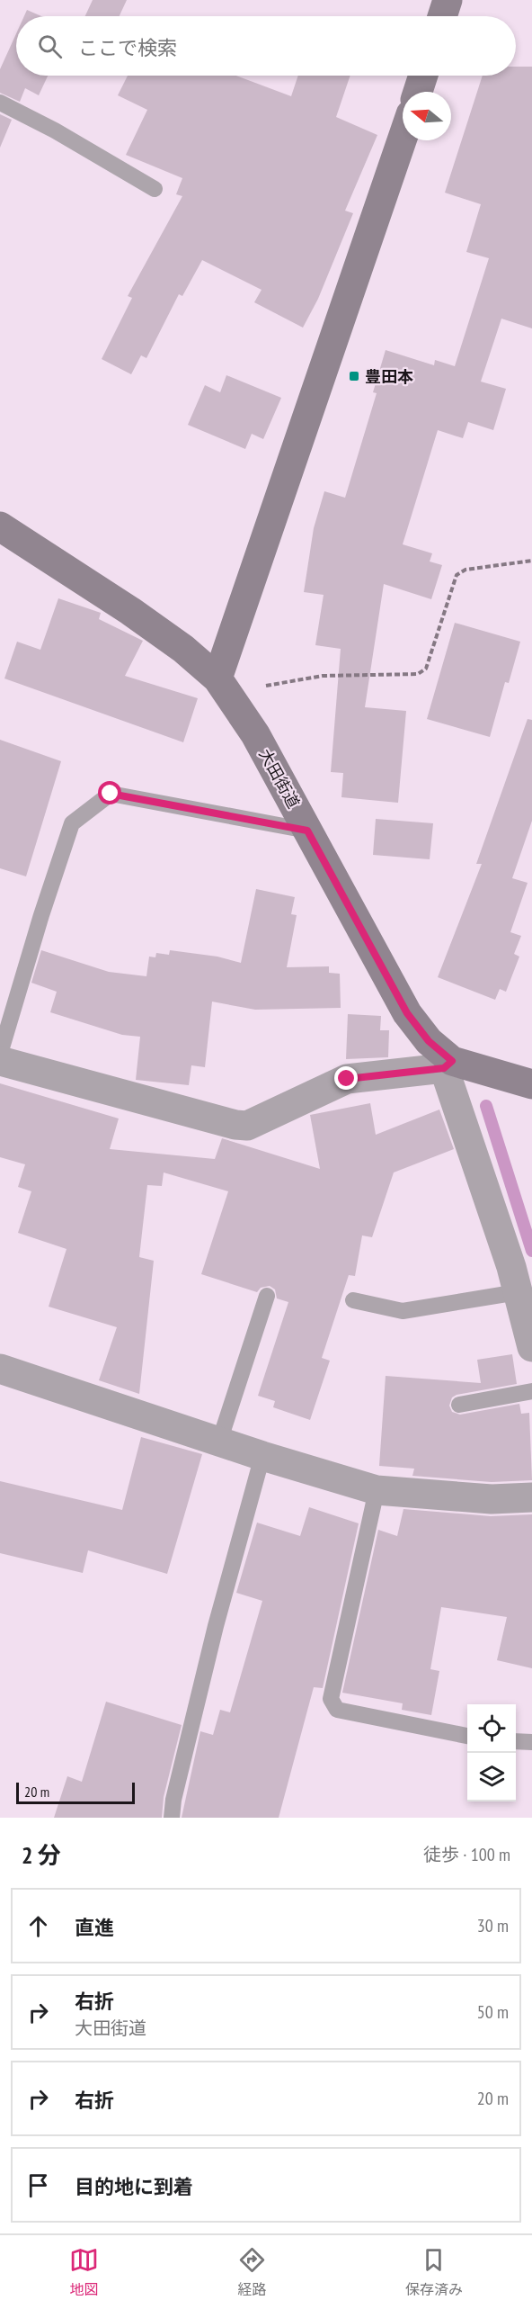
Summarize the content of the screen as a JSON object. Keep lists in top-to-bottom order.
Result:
{
  "streets": {
    "street": ["大田街道"]
  },
  "places": {
    "transit": ["豊田本"]
  },
  "scale_bar": "20 m",
  "north": "left",
  "page": {
    "search": "ここで検索",
    "scale": "20 m",
    "heading": ["2 分", "徒歩 · 100 m"],
    "list": [
      ["直進", "30 m"],
      ["右折", "大田街道", "50 m"],
      ["右折", "20 m"],
      "目的地に到着"
    ],
    "nav": ["地図", "経路", "保存済み"]
  }
}
